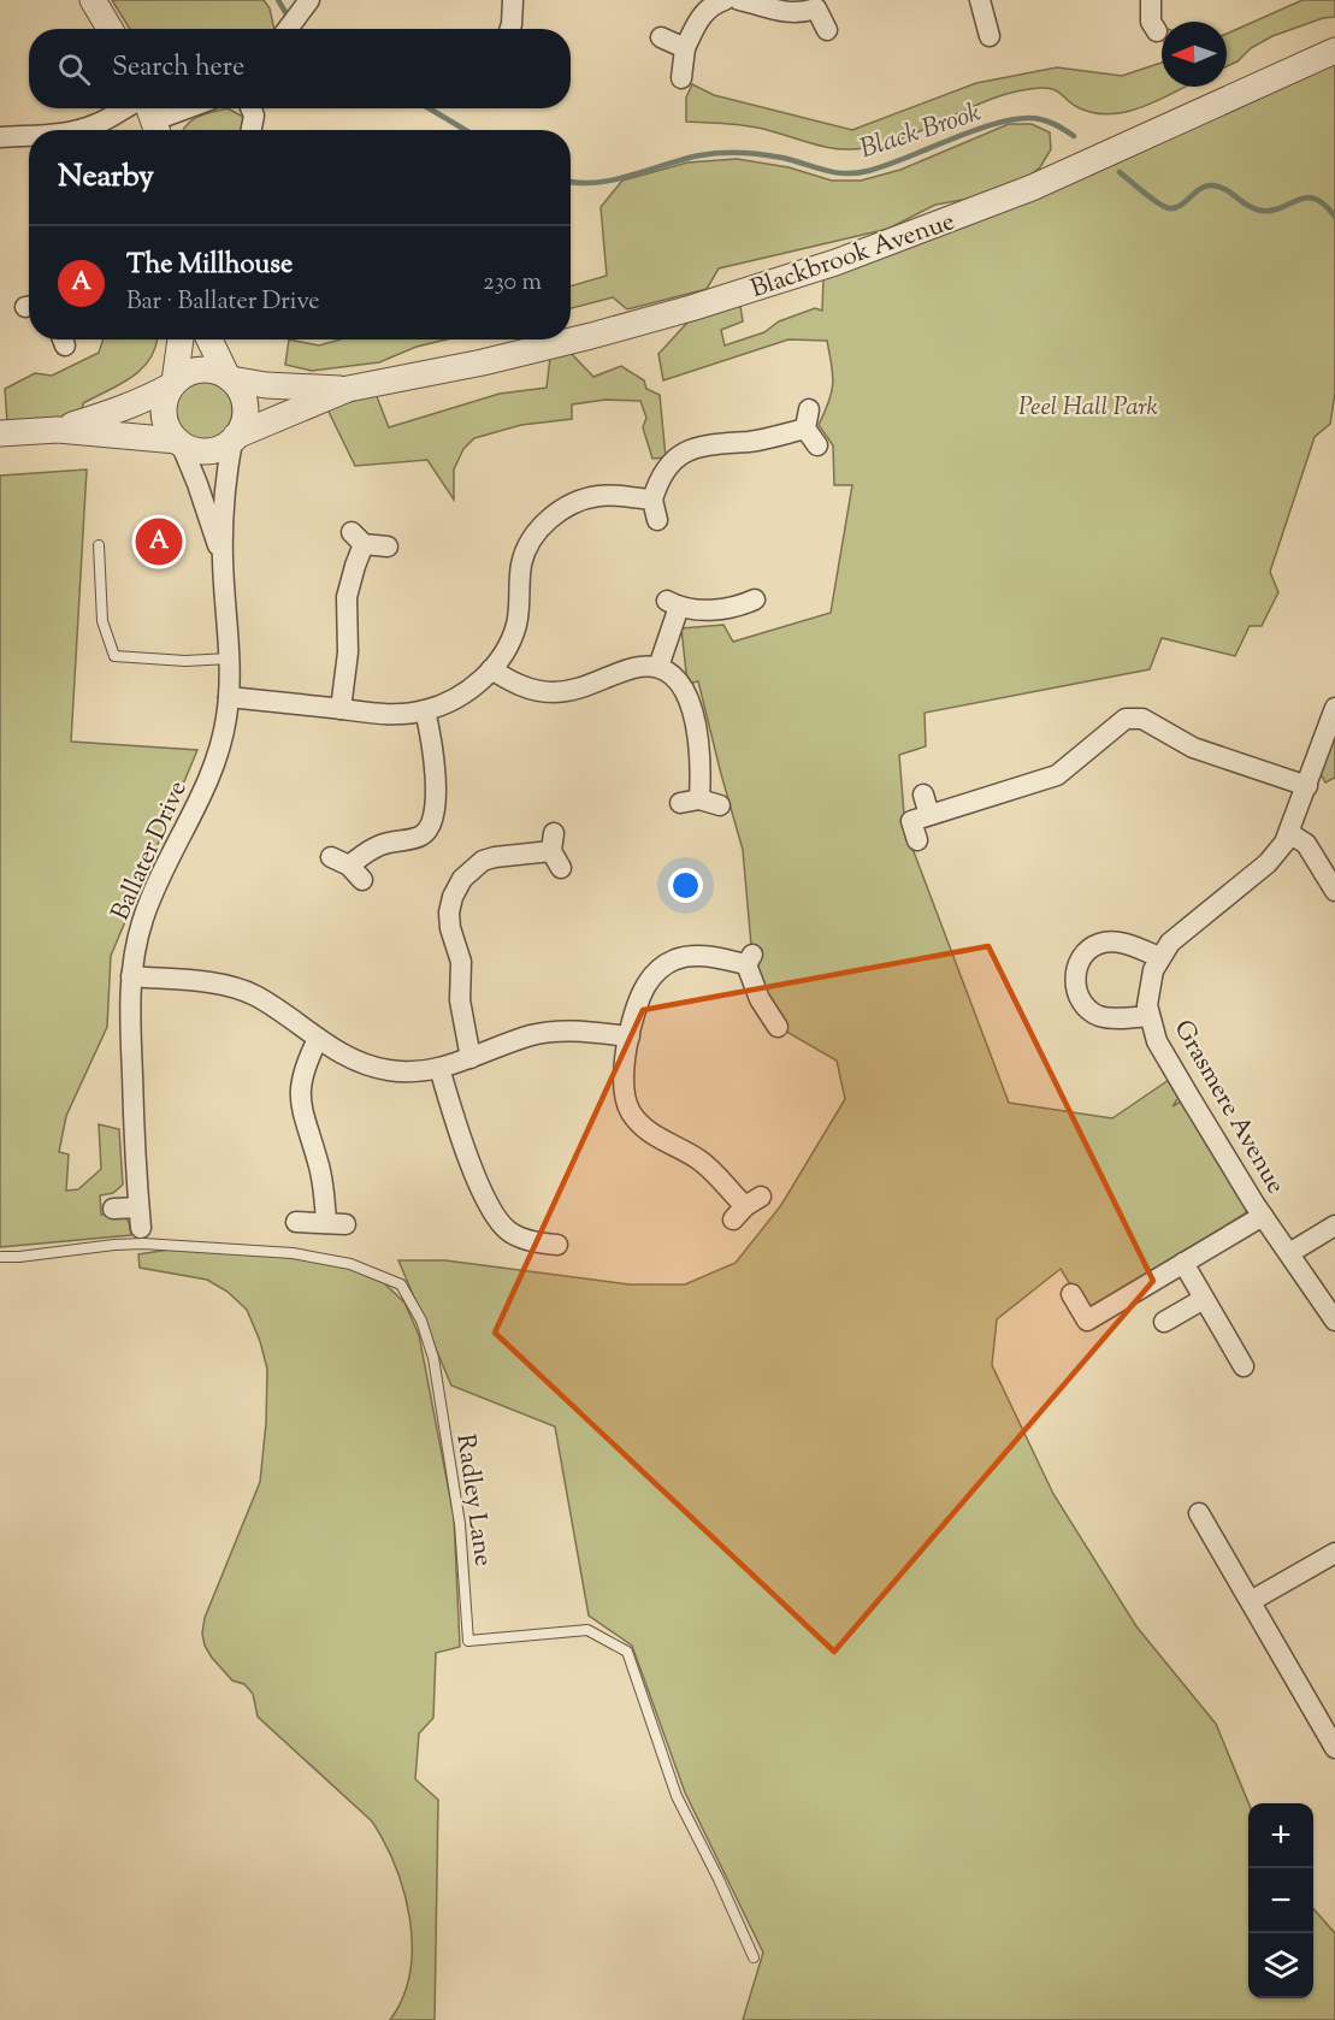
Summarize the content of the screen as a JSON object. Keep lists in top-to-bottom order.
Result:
{
  "streets": {
    "street": ["Blackbrook Avenue", "Ballater Drive", "Grasmere Avenue"],
    "lane": ["Radley Lane"]
  },
  "crossings": [
    ["Blackbrook Avenue", "Ballater Drive"]
  ],
  "water": ["Black Brook"],
  "parks": ["Peel Hall Park"],
  "north": "left",
  "page": {
    "search": "Search here",
    "heading": "Nearby",
    "list": [
      {
        "mark": "A",
        "name": "The Millhouse",
        "note": "Bar · Ballater Drive",
        "value": "230 m"
      }
    ],
    "pins": "A",
    "map_buttons": ["+", "−"]
  }
}
